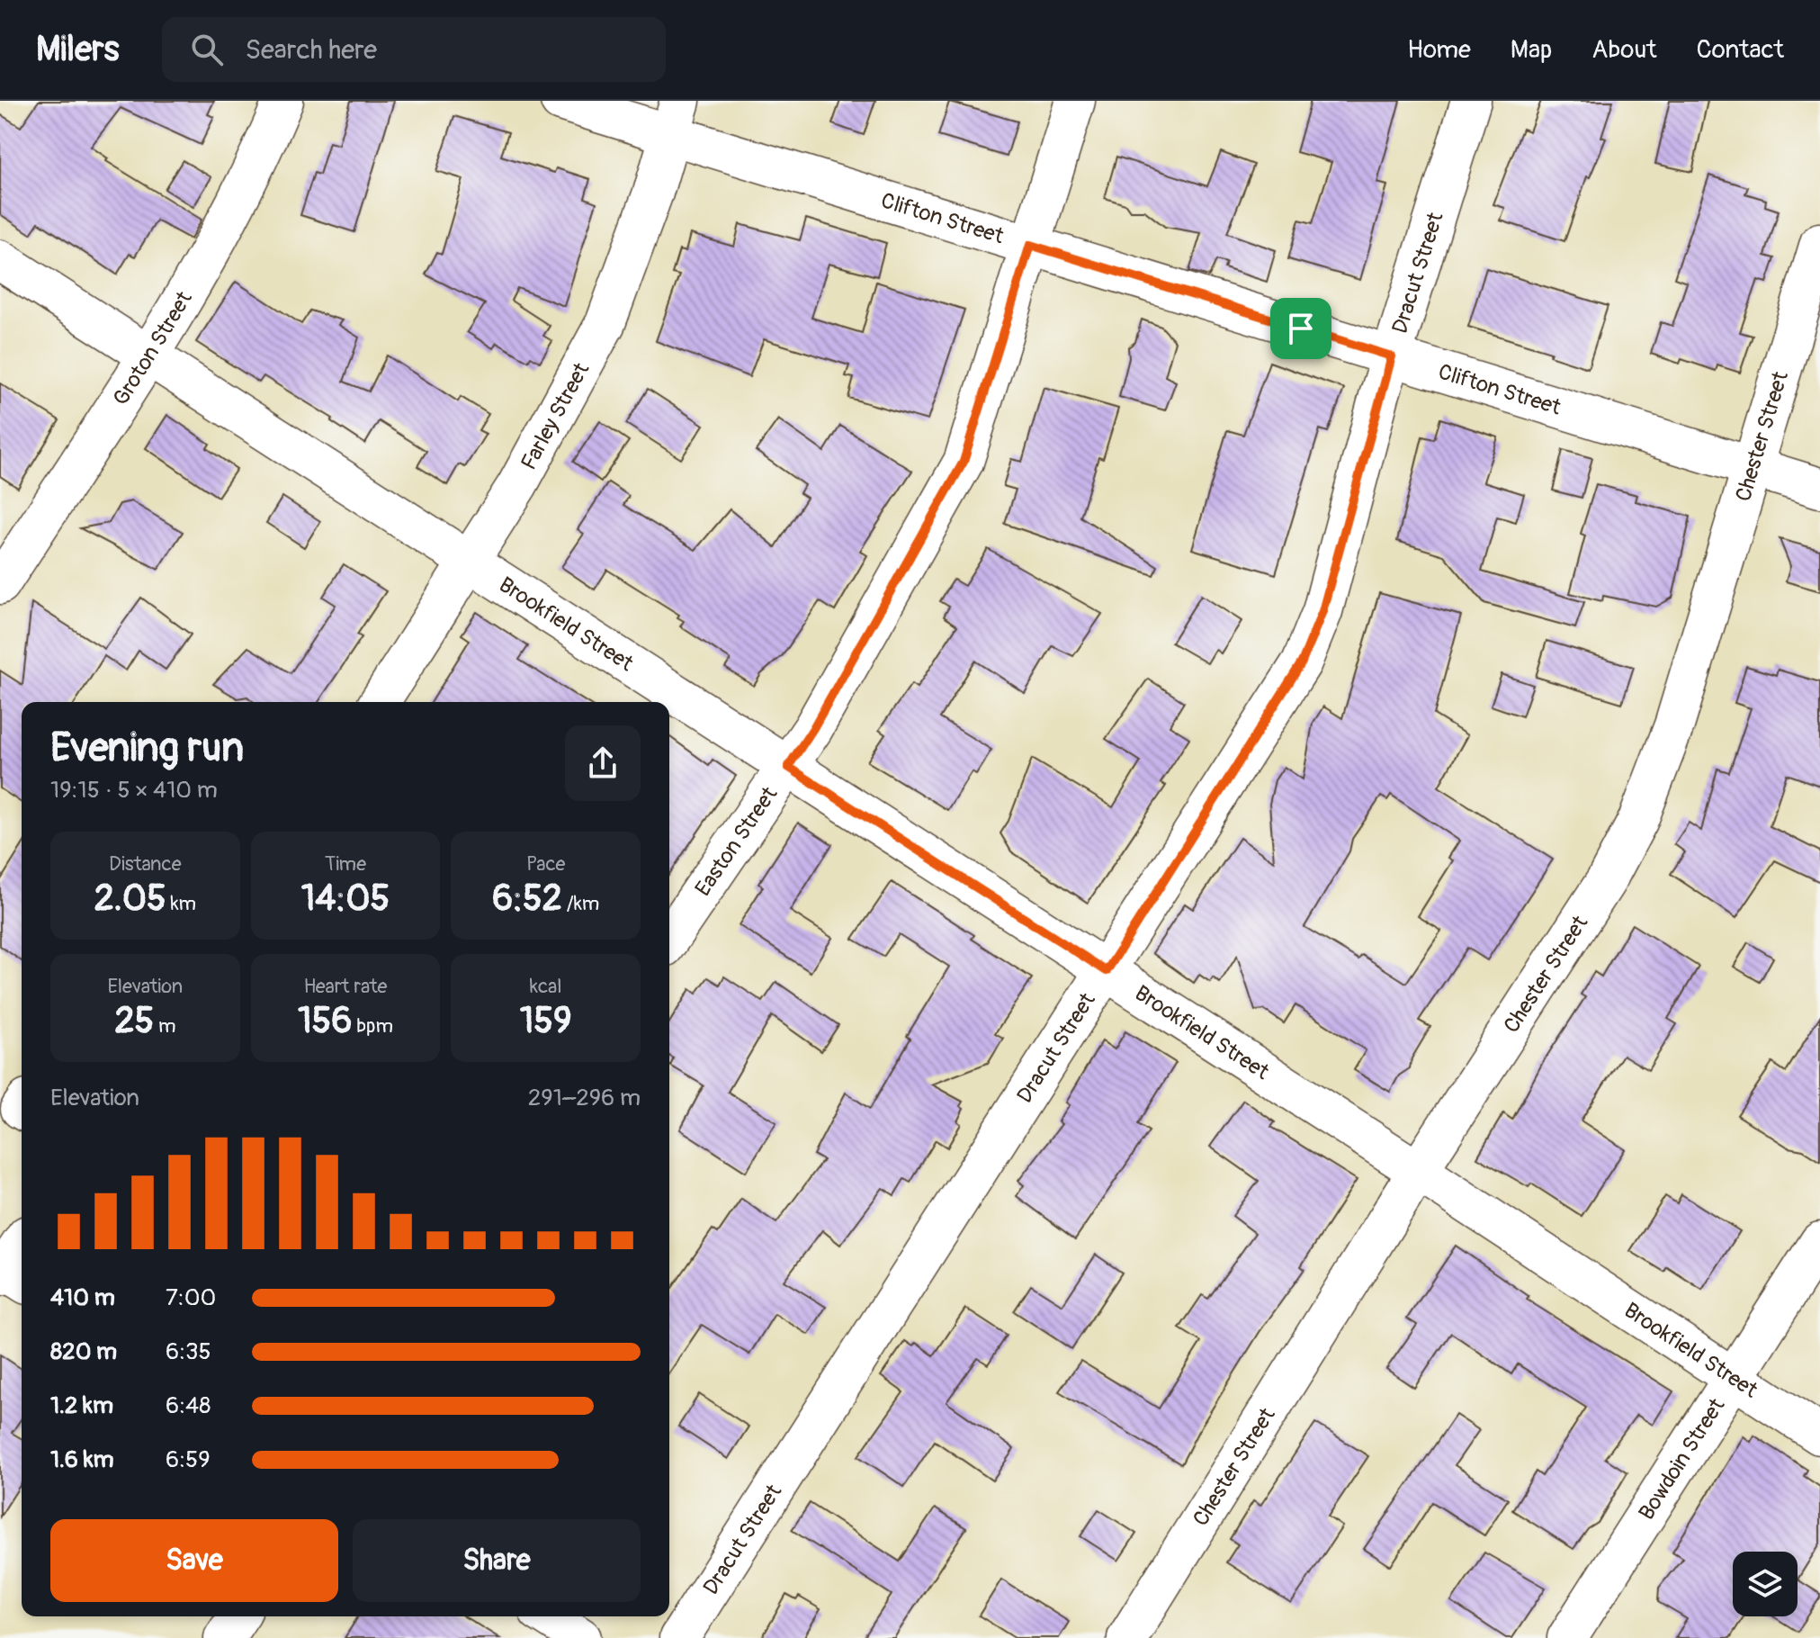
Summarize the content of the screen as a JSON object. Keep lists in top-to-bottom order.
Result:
{
  "streets": {
    "street": [
      "Clifton Street",
      "Dracut Street",
      "Groton Street",
      "Farley Street",
      "Chester Street",
      "Brookfield Street",
      "Easton Street",
      "Bowdoin Street"
    ]
  },
  "crossings": [
    ["Clifton Street", "Dracut Street"],
    ["Clifton Street", "Farley Street"],
    ["Clifton Street", "Chester Street"],
    ["Clifton Street", "Easton Street"],
    ["Dracut Street", "Brookfield Street"],
    ["Groton Street", "Brookfield Street"],
    ["Farley Street", "Brookfield Street"],
    ["Chester Street", "Brookfield Street"],
    ["Brookfield Street", "Easton Street"],
    ["Brookfield Street", "Bowdoin Street"]
  ],
  "page": {
    "header": "Milers",
    "search": "Search here",
    "nav": [
      "Home",
      "Map",
      "About",
      "Contact"
    ],
    "heading": ["Evening run", "19:15 · 5 × 410 m"],
    "stats": [
      ["Distance", "2.05 km"],
      ["Time", "14:05"],
      ["Pace", "6:52 /km"],
      ["Elevation", "25 m"],
      ["Heart rate", "156 bpm"],
      ["kcal", "159"]
    ],
    "chart": ["Elevation", "291–296 m"],
    "list": [
      {
        "name": "410 m",
        "note": "7:00"
      },
      {
        "name": "820 m",
        "note": "6:35"
      },
      {
        "name": "1.2 km",
        "note": "6:48"
      },
      {
        "name": "1.6 km",
        "note": "6:59"
      }
    ],
    "buttons": ["Save", "Share"]
  }
}
